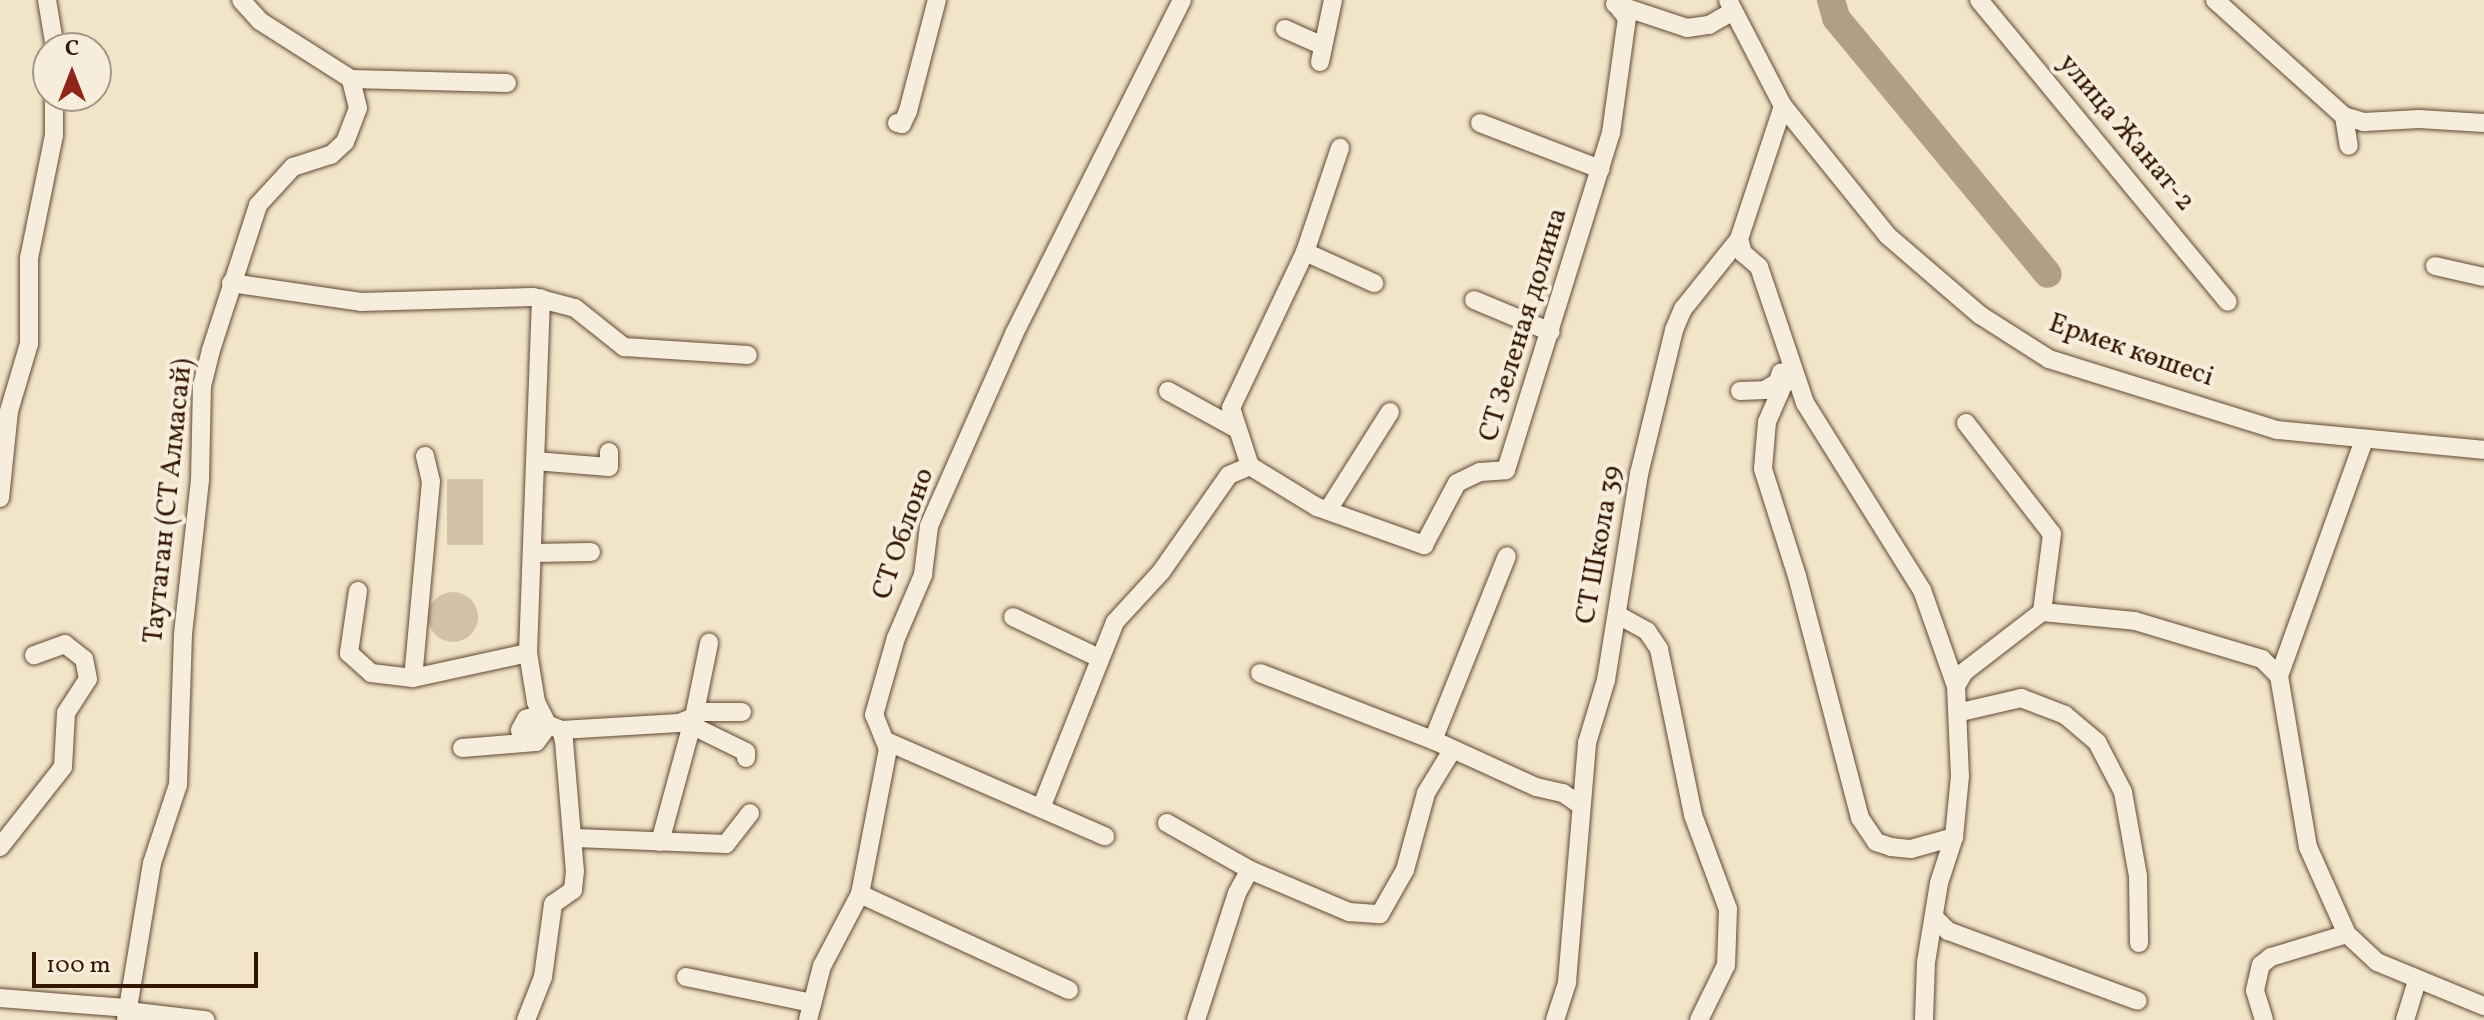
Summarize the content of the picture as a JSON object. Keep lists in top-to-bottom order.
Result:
{
  "streets": {
    "street": [
      "улица Жанат-2",
      "СТ Зеленая долина",
      "Ермек көшесі",
      "Таутаган (СТ Алмасай)",
      "СТ Облоно",
      "СТ Школа 39"
    ]
  },
  "crossings": [
    ["СТ Зеленая долина", "Ермек көшесі"],
    ["Ермек көшесі", "СТ Школа 39"]
  ],
  "scale_bar": "100 m",
  "north": "top"
}
